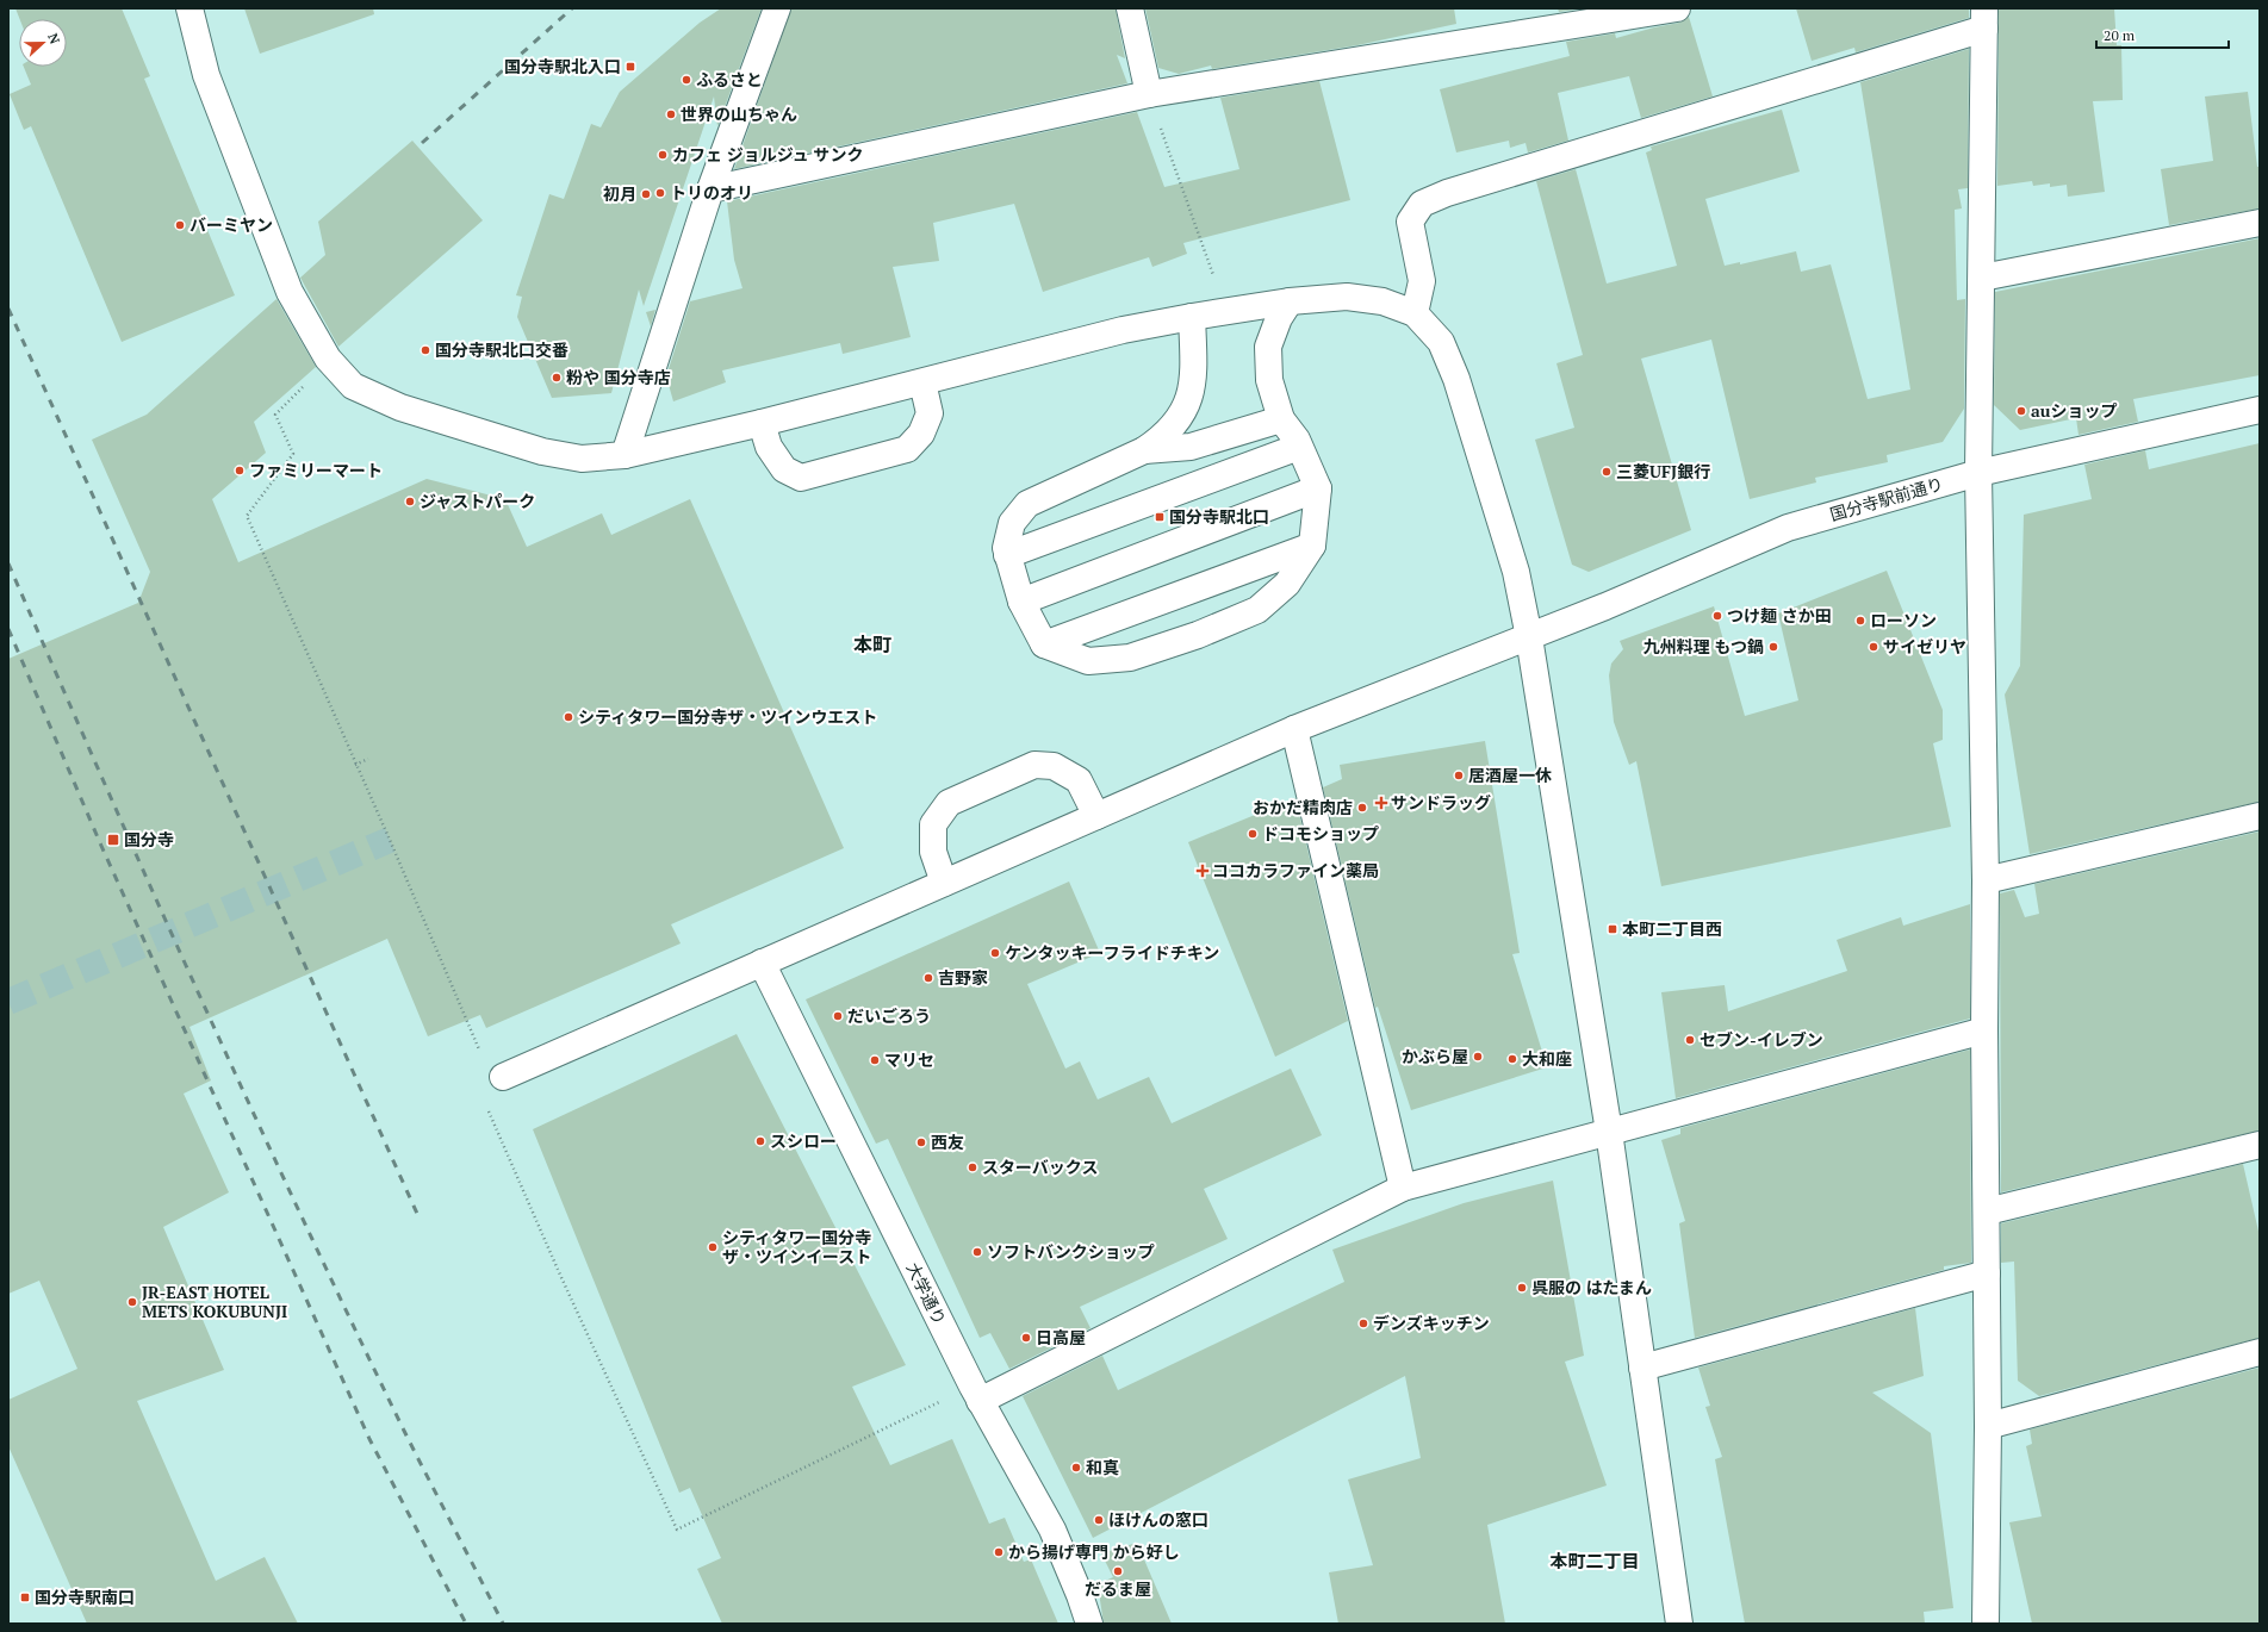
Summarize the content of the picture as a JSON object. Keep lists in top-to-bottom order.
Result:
{
  "streets": {
    "street": ["国分寺駅前通り", "大学通り"]
  },
  "crossings": [
    ["国分寺駅前通り", "大学通り"]
  ],
  "districts": ["本町", "本町二丁目"],
  "places": {
    "transit": [
      "国分寺駅北入口",
      "国分寺駅北口",
      "国分寺",
      "本町二丁目西",
      "国分寺駅南口"
    ],
    "other": [
      "ふるさと",
      "世界の山ちゃん",
      "カフェ ジョルジュ サンク",
      "トリのオリ",
      "初月",
      "バーミヤン",
      "国分寺駅北口交番",
      "粉や 国分寺店",
      "auショップ",
      "ファミリーマート",
      "三菱UFJ銀行",
      "ジャストパーク",
      "つけ麺 さか田",
      "ローソン",
      "九州料理 もつ鍋",
      "サイゼリヤ",
      "シティタワー国分寺ザ・ツインウエスト",
      "居酒屋一休",
      "おかだ精肉店",
      "ドコモショップ",
      "ケンタッキーフライドチキン",
      "吉野家",
      "だいごろう",
      "セブン-イレブン",
      "かぶら屋",
      "大和座",
      "マリセ",
      "スシロー",
      "西友",
      "スターバックス",
      "シティタワー国分寺 ザ・ツインイースト",
      "ソフトバンクショップ",
      "呉服の はたまん",
      "JR-EAST HOTEL METS KOKUBUNJI",
      "デンズキッチン",
      "日高屋",
      "和真",
      "ほけんの窓口",
      "から揚げ専門 から好し",
      "だるま屋"
    ],
    "health": ["サンドラッグ", "ココカラファイン薬局"]
  },
  "scale_bar": "20 m",
  "north": "right"
}
